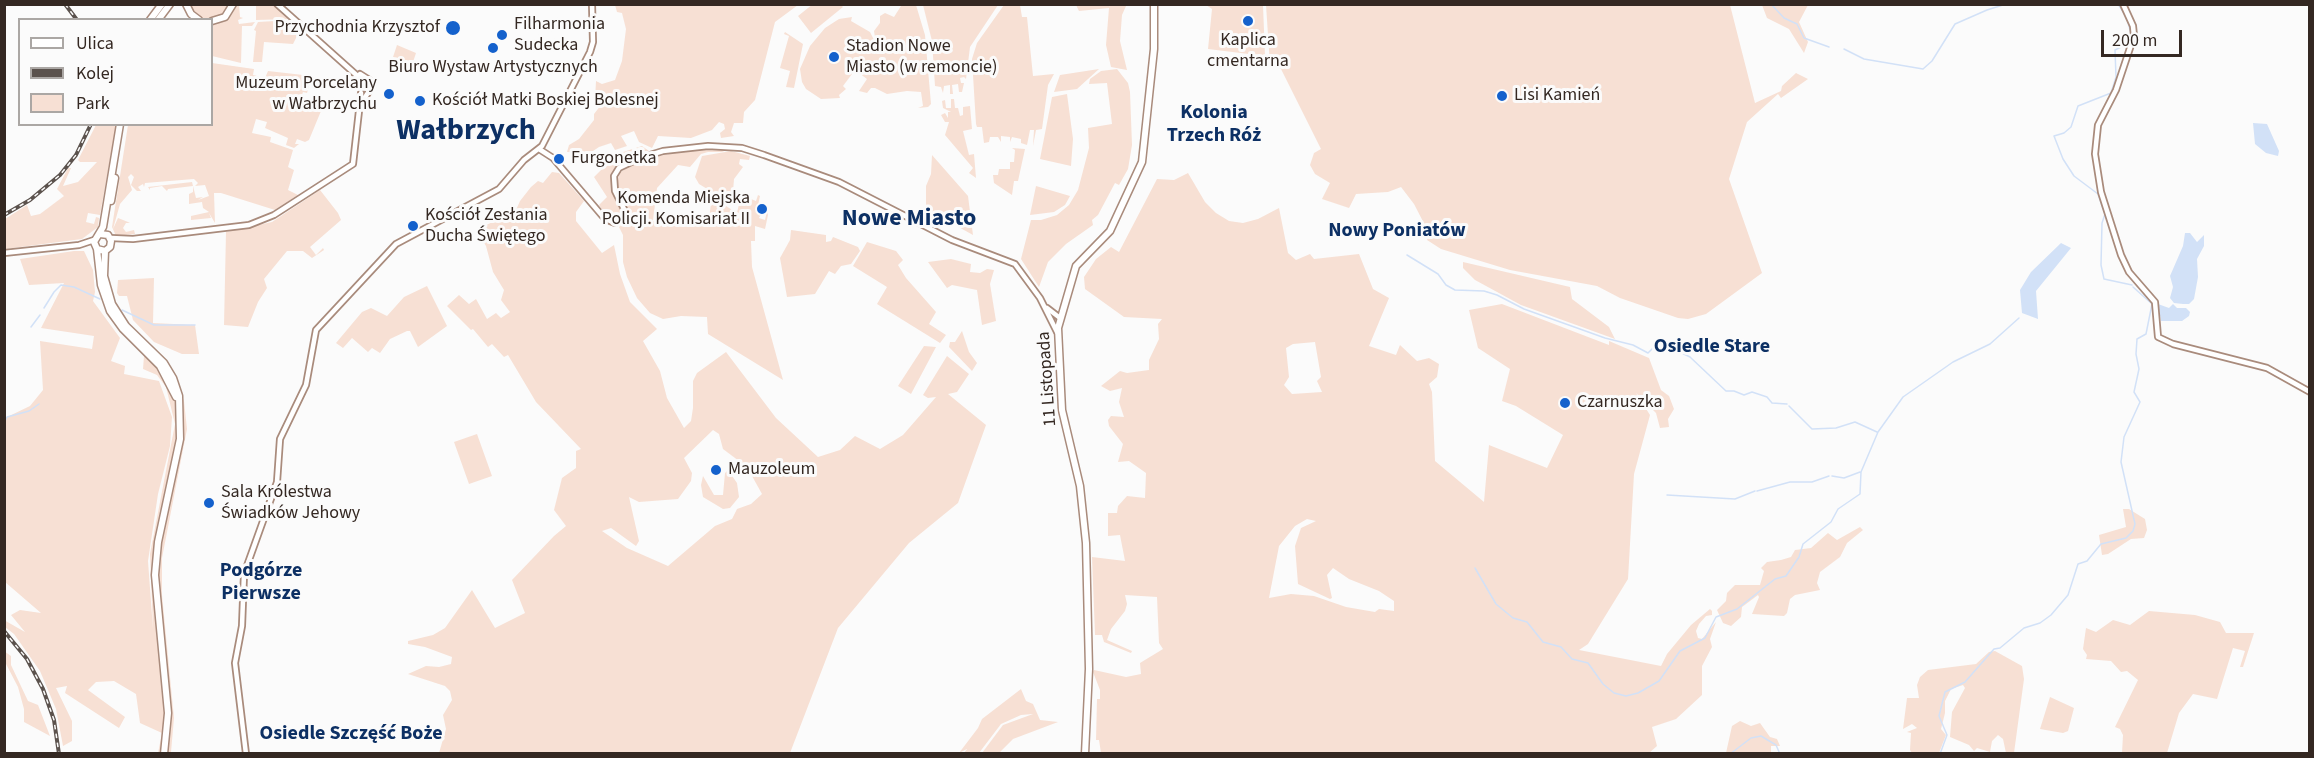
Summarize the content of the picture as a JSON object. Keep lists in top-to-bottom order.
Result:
{
  "streets": {
    "main road": ["11 Listopada"]
  },
  "districts": [
    "Kolonia Trzech Róż",
    "Wałbrzych",
    "Nowe Miasto",
    "Nowy Poniatów",
    "Osiedle Stare",
    "Podgórze Pierwsze",
    "Osiedle Szczęść Boże"
  ],
  "places": [
    "Kaplica cmentarna",
    "Przychodnia Krzysztof",
    "Filharmonia Sudecka",
    "Biuro Wystaw Artystycznych",
    "Stadion Nowe Miasto (w remoncie)",
    "Muzeum Porcelany w Wałbrzychu",
    "Lisi Kamień",
    "Kościół Matki Boskiej Bolesnej",
    "Furgonetka",
    "Komenda Miejska Policji. Komisariat II",
    "Kościół Zesłania Ducha Świętego",
    "Czarnuszka",
    "Mauzoleum",
    "Sala Królestwa Świadków Jehowy"
  ],
  "legend": ["Ulica", "Kolej", "Park"],
  "scale_bar": "200 m"
}
